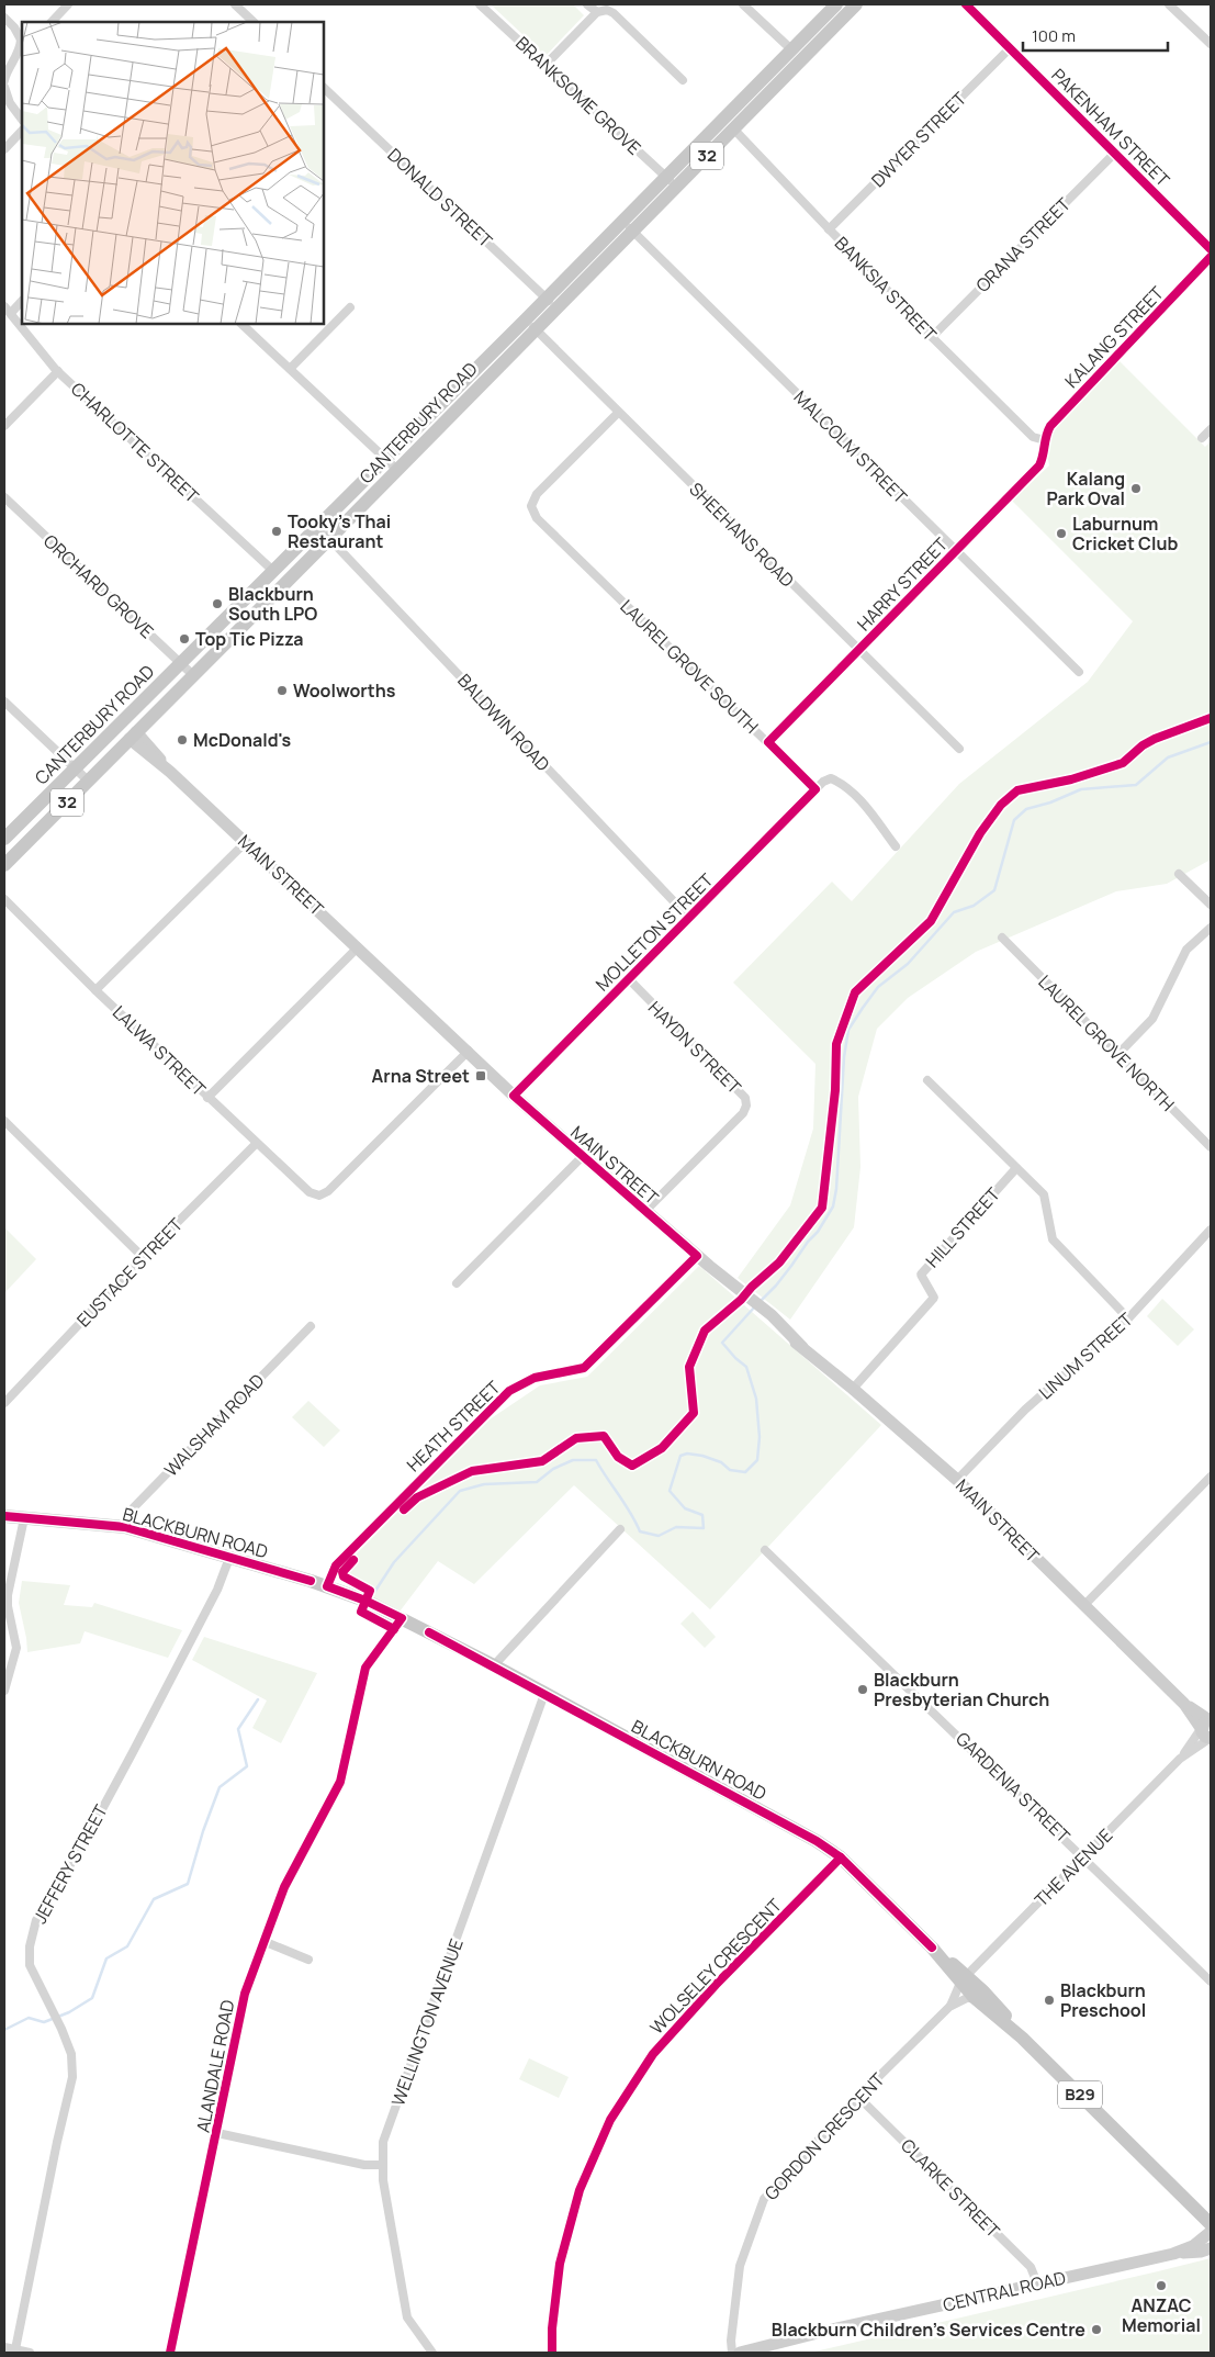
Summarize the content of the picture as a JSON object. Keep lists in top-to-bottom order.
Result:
{
  "streets": {
    "main road": [
      "32",
      "CANTERBURY ROAD",
      "BLACKBURN ROAD",
      "B29"
    ],
    "street": [
      "BRANKSOME GROVE",
      "PAKENHAM STREET",
      "DWYER STREET",
      "DONALD STREET",
      "ORANA STREET",
      "BANKSIA STREET",
      "KALANG STREET",
      "CHARLOTTE STREET",
      "MALCOLM STREET",
      "SHEEHANS ROAD",
      "HARRY STREET",
      "ORCHARD GROVE",
      "LAUREL GROVE SOUTH",
      "BALDWIN ROAD",
      "MAIN STREET",
      "MOLLETON STREET",
      "LAUREL GROVE NORTH",
      "HAYDN STREET",
      "LALWA STREET",
      "HILL STREET",
      "EUSTACE STREET",
      "LINUM STREET",
      "WALSHAM ROAD",
      "HEATH STREET",
      "GARDENIA STREET",
      "JEFFERY STREET",
      "THE AVENUE",
      "WOLSELEY CRESCENT",
      "WELLINGTON AVENUE",
      "ALANDALE ROAD",
      "GORDON CRESCENT",
      "CLARKE STREET",
      "CENTRAL ROAD"
    ]
  },
  "crossings": [
    ["BRANKSOME GROVE", "CANTERBURY ROAD"],
    ["PAKENHAM STREET", "DWYER STREET"],
    ["PAKENHAM STREET", "ORANA STREET"],
    ["DWYER STREET", "BANKSIA STREET"],
    ["DONALD STREET", "CANTERBURY ROAD"],
    ["ORANA STREET", "BANKSIA STREET"],
    ["BANKSIA STREET", "KALANG STREET"],
    ["BANKSIA STREET", "CANTERBURY ROAD"],
    ["BANKSIA STREET", "HARRY STREET"],
    ["KALANG STREET", "HARRY STREET"],
    ["CANTERBURY ROAD", "CHARLOTTE STREET"],
    ["CANTERBURY ROAD", "MALCOLM STREET"],
    ["CANTERBURY ROAD", "SHEEHANS ROAD"],
    ["CANTERBURY ROAD", "ORCHARD GROVE"],
    ["CANTERBURY ROAD", "BALDWIN ROAD"],
    ["CANTERBURY ROAD", "MAIN STREET"],
    ["MALCOLM STREET", "HARRY STREET"],
    ["SHEEHANS ROAD", "HARRY STREET"],
    ["SHEEHANS ROAD", "LAUREL GROVE SOUTH"],
    ["HARRY STREET", "LAUREL GROVE SOUTH"],
    ["LAUREL GROVE SOUTH", "MOLLETON STREET"],
    ["BALDWIN ROAD", "MOLLETON STREET"],
    ["MAIN STREET", "MOLLETON STREET"],
    ["MAIN STREET", "HAYDN STREET"],
    ["MAIN STREET", "LALWA STREET"],
    ["MAIN STREET", "HILL STREET"],
    ["MAIN STREET", "LINUM STREET"],
    ["MAIN STREET", "HEATH STREET"],
    ["MAIN STREET", "THE AVENUE"],
    ["MOLLETON STREET", "HAYDN STREET"],
    ["LALWA STREET", "EUSTACE STREET"],
    ["WALSHAM ROAD", "BLACKBURN ROAD"],
    ["HEATH STREET", "BLACKBURN ROAD"],
    ["BLACKBURN ROAD", "JEFFERY STREET"],
    ["BLACKBURN ROAD", "THE AVENUE"],
    ["BLACKBURN ROAD", "WOLSELEY CRESCENT"],
    ["BLACKBURN ROAD", "WELLINGTON AVENUE"],
    ["BLACKBURN ROAD", "ALANDALE ROAD"],
    ["BLACKBURN ROAD", "GORDON CRESCENT"],
    ["GARDENIA STREET", "THE AVENUE"],
    ["THE AVENUE", "GORDON CRESCENT"],
    ["GORDON CRESCENT", "CLARKE STREET"],
    ["CLARKE STREET", "CENTRAL ROAD"]
  ],
  "places": {
    "other": [
      "Kalang Park Oval",
      "Tooky's Thai Restaurant",
      "Laburnum Cricket Club",
      "Blackburn South LPO",
      "Top Tic Pizza",
      "Woolworths",
      "McDonald's",
      "Blackburn Presbyterian Church",
      "Blackburn Preschool",
      "ANZAC Memorial",
      "Blackburn Children's Services Centre"
    ],
    "transit": ["Arna Street"]
  },
  "scale_bar": "100 m"
}
